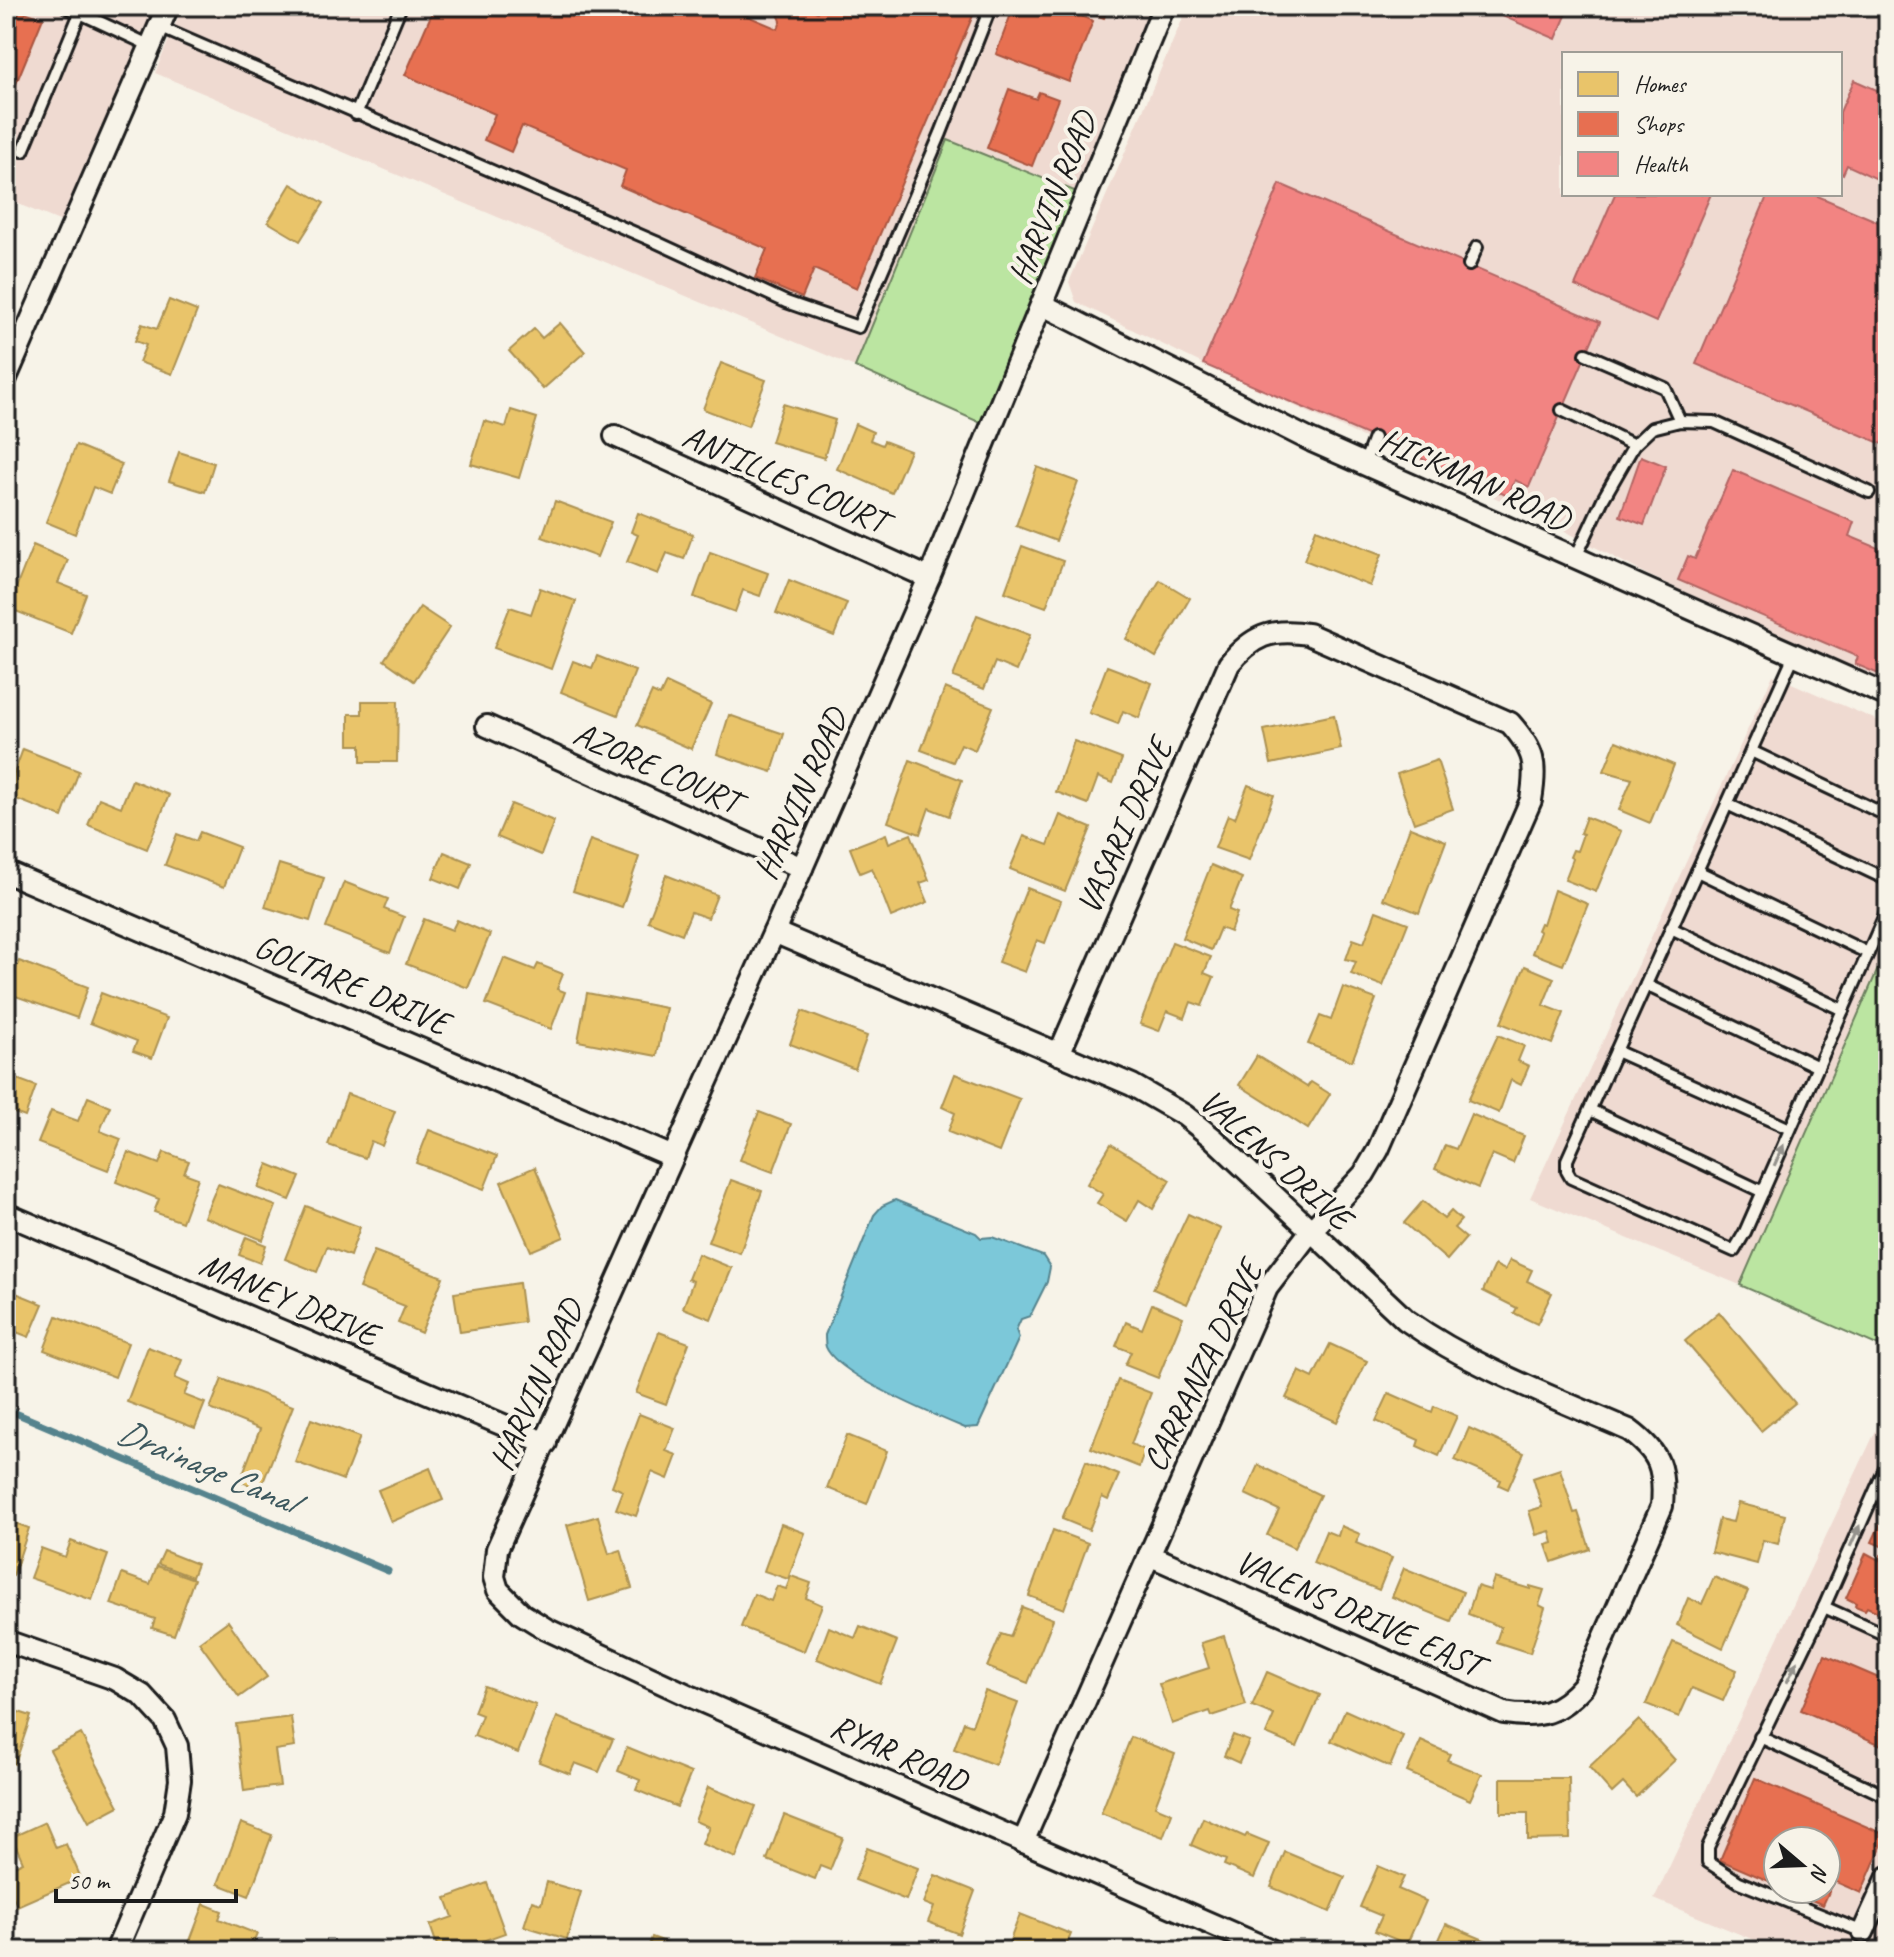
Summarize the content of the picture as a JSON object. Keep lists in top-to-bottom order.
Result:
{
  "streets": {
    "street": [
      "HARVIN ROAD",
      "ANTILLES COURT",
      "HICKMAN ROAD",
      "AZORE COURT",
      "VASARI DRIVE",
      "GOLTARE DRIVE",
      "VALENS DRIVE",
      "MANEY DRIVE",
      "CARRANZA DRIVE",
      "VALENS DRIVE EAST",
      "RYAR ROAD"
    ]
  },
  "crossings": [
    ["HARVIN ROAD", "ANTILLES COURT"],
    ["HARVIN ROAD", "HICKMAN ROAD"],
    ["HARVIN ROAD", "AZORE COURT"],
    ["HARVIN ROAD", "GOLTARE DRIVE"],
    ["HARVIN ROAD", "VALENS DRIVE"],
    ["HARVIN ROAD", "MANEY DRIVE"],
    ["HARVIN ROAD", "RYAR ROAD"],
    ["VASARI DRIVE", "VALENS DRIVE"],
    ["VASARI DRIVE", "CARRANZA DRIVE"],
    ["VALENS DRIVE", "CARRANZA DRIVE"],
    ["VALENS DRIVE", "VALENS DRIVE EAST"],
    ["CARRANZA DRIVE", "VALENS DRIVE EAST"],
    ["CARRANZA DRIVE", "RYAR ROAD"]
  ],
  "water": ["Drainage Canal"],
  "legend": ["Homes", "Shops", "Health"],
  "scale_bar": "50 m",
  "north": "right"
}
